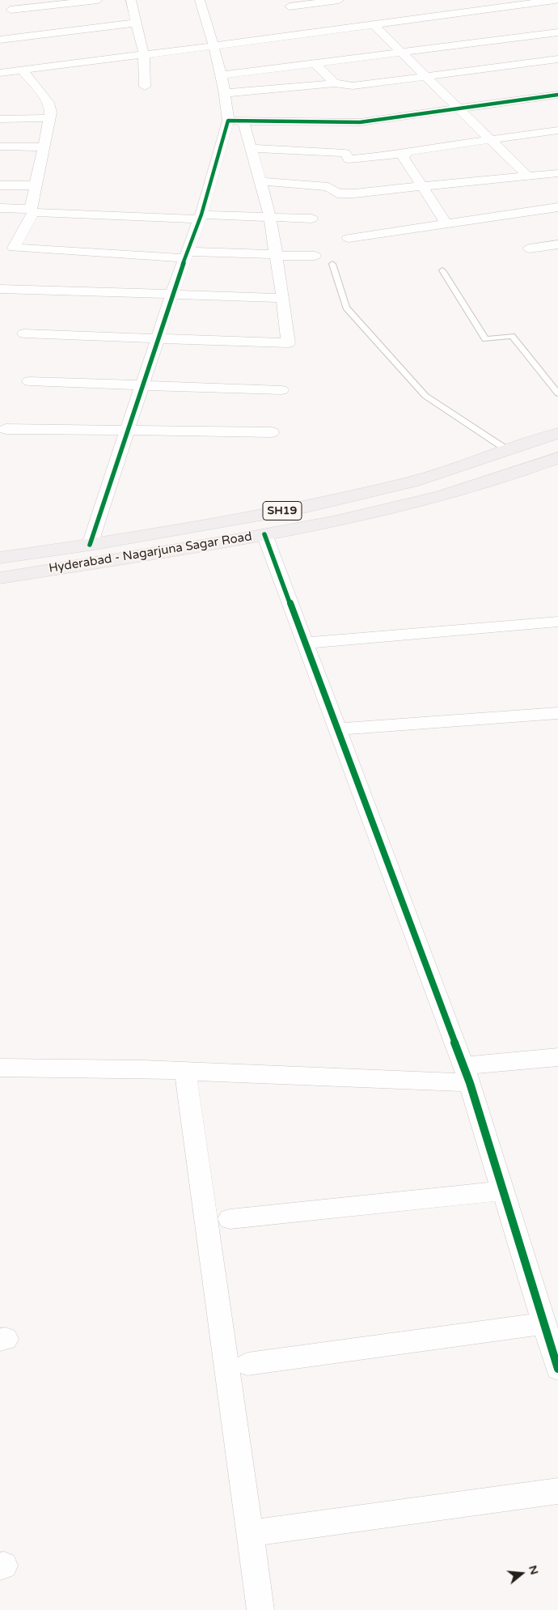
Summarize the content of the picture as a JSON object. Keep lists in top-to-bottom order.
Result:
{
  "streets": {
    "main road": ["SH19", "Hyderabad - Nagarjuna Sagar Road"]
  },
  "north": "right"
}
